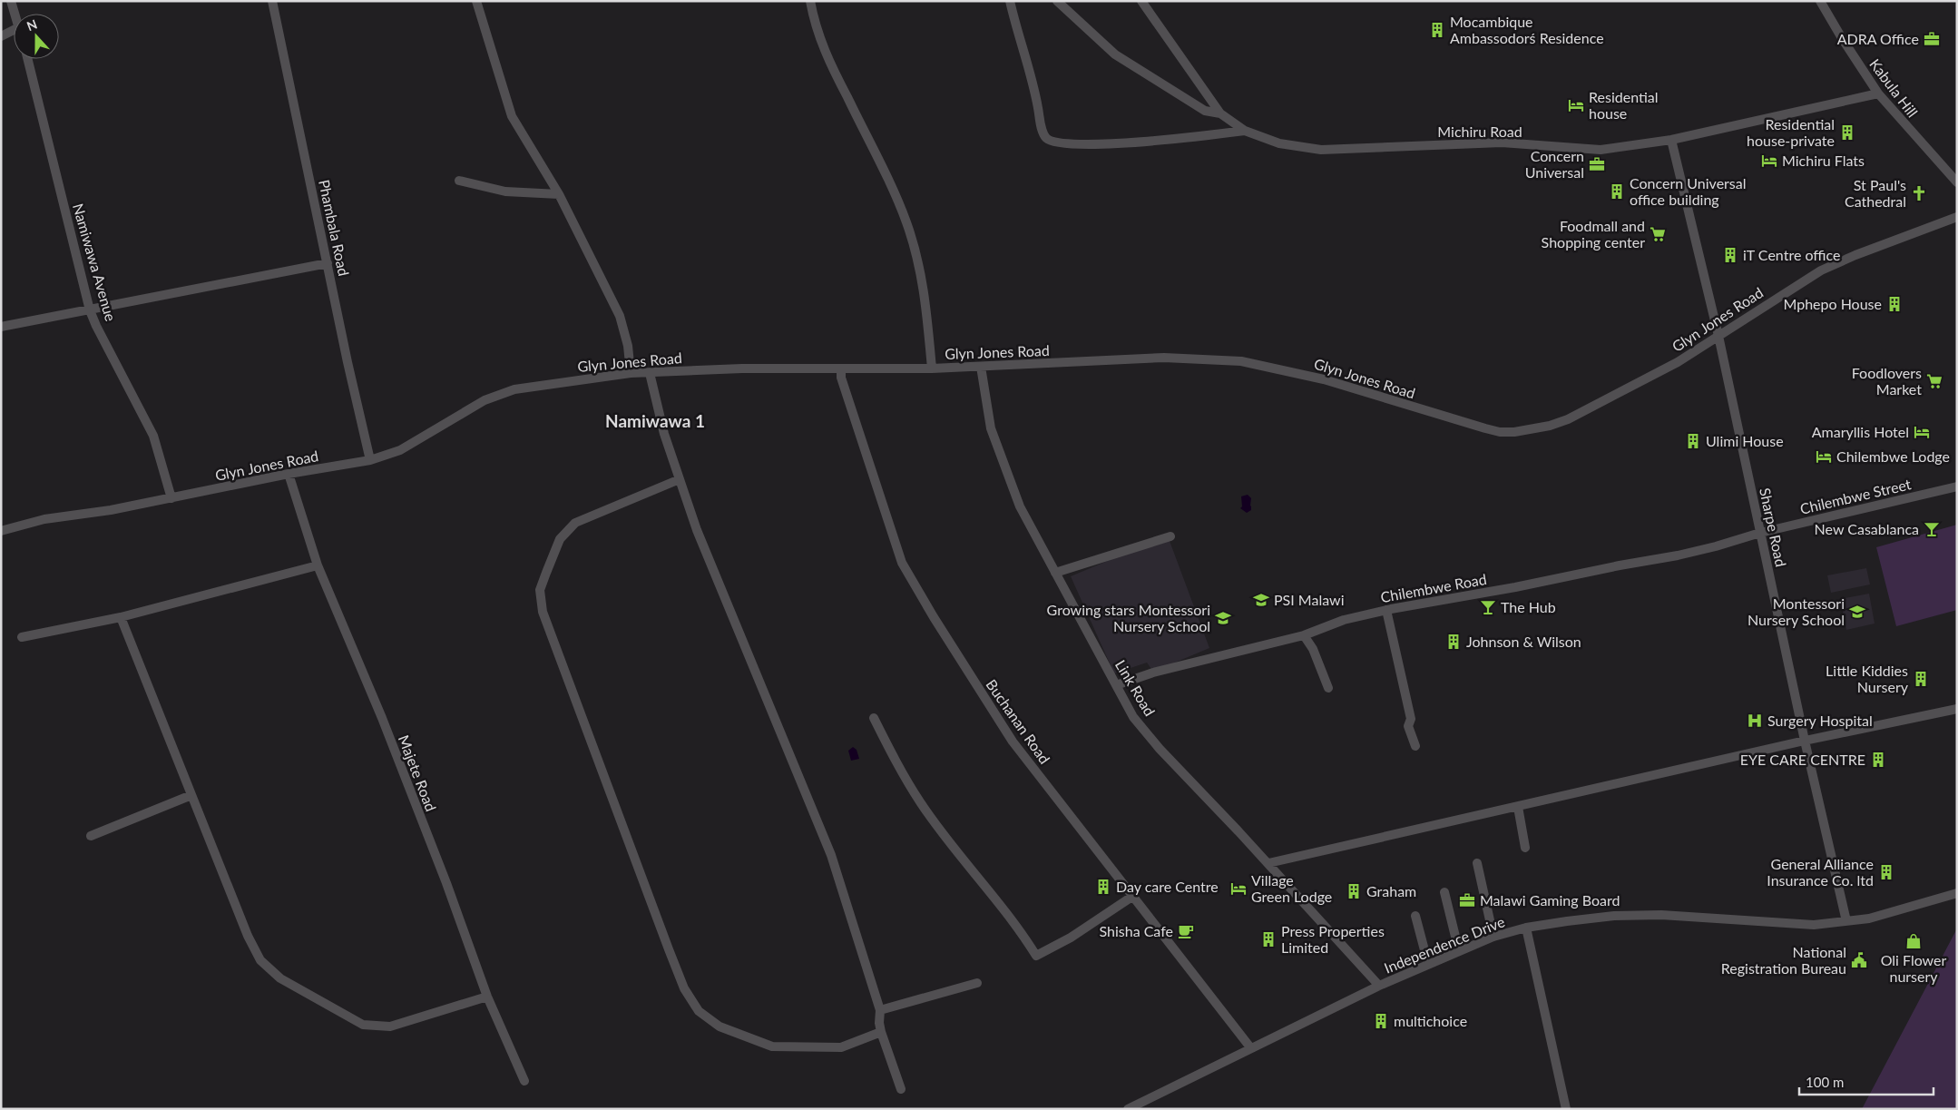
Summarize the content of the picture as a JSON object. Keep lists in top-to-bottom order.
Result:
{
  "streets": {
    "street": [
      "Kabula Hill",
      "Michiru Road",
      "Phambala Road",
      "Namiwawa Avenue",
      "Glyn Jones Road",
      "Chilembwe Street",
      "Sharpe Road",
      "Chilembwe Road",
      "Link Road",
      "Buchanan Road",
      "Majete Road",
      "Independence Drive"
    ]
  },
  "crossings": [
    ["Kabula Hill", "Michiru Road"],
    ["Michiru Road", "Sharpe Road"],
    ["Phambala Road", "Glyn Jones Road"],
    ["Namiwawa Avenue", "Glyn Jones Road"],
    ["Glyn Jones Road", "Sharpe Road"],
    ["Glyn Jones Road", "Link Road"],
    ["Glyn Jones Road", "Buchanan Road"],
    ["Glyn Jones Road", "Majete Road"],
    ["Chilembwe Street", "Sharpe Road"],
    ["Chilembwe Street", "Chilembwe Road"],
    ["Sharpe Road", "Chilembwe Road"],
    ["Sharpe Road", "Independence Drive"],
    ["Chilembwe Road", "Link Road"],
    ["Link Road", "Independence Drive"],
    ["Buchanan Road", "Independence Drive"]
  ],
  "districts": ["Namiwawa 1"],
  "places": {
    "building": [
      "Mocambique Ambassodorś Residence",
      "Residential house-private",
      "Concern Universal office building",
      "iT Centre office",
      "Mphepo House",
      "Ulimi House",
      "Johnson & Wilson",
      "Little Kiddies Nursery",
      "EYE CARE CENTRE",
      "General Alliance Insurance Co. ltd",
      "Day care Centre",
      "Graham",
      "Press Properties Limited",
      "multichoice"
    ],
    "office": ["ADRA Office", "Concern Universal", "Malawi Gaming Board"],
    "hotel": [
      "Residential house",
      "Michiru Flats",
      "Amaryllis Hotel",
      "Chilembwe Lodge",
      "Village Green Lodge"
    ],
    "church": ["St Paul's Cathedral"],
    "supermarket": ["Foodmall and Shopping center", "Foodlovers Market"],
    "bar": ["New Casablanca", "The Hub"],
    "school or university": ["PSI Malawi", "Montessori Nursery School", "Growing stars Montessori Nursery School"],
    "hospital": ["Surgery Hospital"],
    "cafe": ["Shisha Cafe"],
    "shop": ["Oli Flower nursery"],
    "public building": ["National Registration Bureau"]
  },
  "scale_bar": "100 m",
  "north": "top"
}
